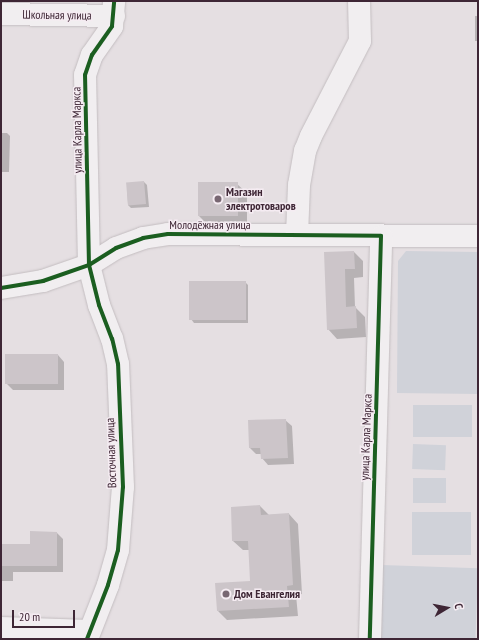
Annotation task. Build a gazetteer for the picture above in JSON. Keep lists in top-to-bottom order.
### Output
{
  "streets": {
    "street": [
      "Школьная улица",
      "улица Карла Маркса",
      "Молодёжная улица",
      "Восточная улица"
    ]
  },
  "crossings": [
    ["Школьная улица", "улица Карла Маркса"],
    ["улица Карла Маркса", "Молодёжная улица"],
    ["улица Карла Маркса", "Восточная улица"],
    ["Молодёжная улица", "Восточная улица"]
  ],
  "places": ["Магазин электротоваров", "Дом Евангелия"],
  "scale_bar": "20 m",
  "north": "right"
}
